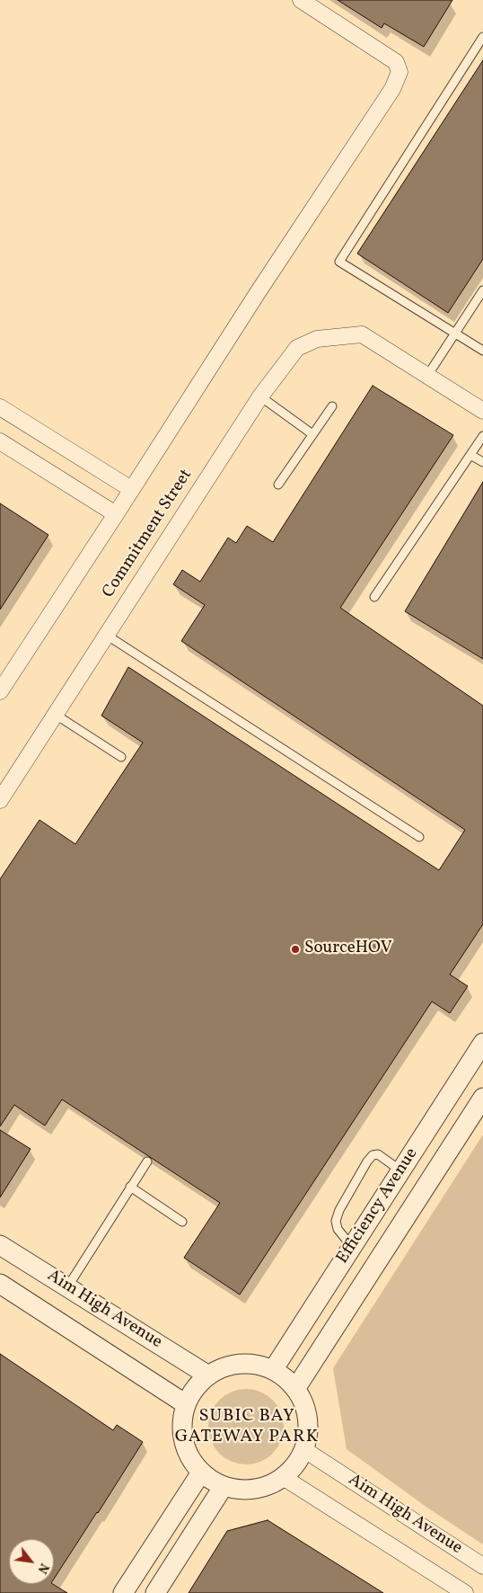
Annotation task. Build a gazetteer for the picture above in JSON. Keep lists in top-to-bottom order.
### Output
{
  "streets": {
    "street": ["Commitment Street", "Efficiency Avenue", "Aim High Avenue"]
  },
  "crossings": [
    ["Efficiency Avenue", "Aim High Avenue"]
  ],
  "districts": ["SUBIC BAY GATEWAY PARK"],
  "places": ["SourceHOV"],
  "north": "bottom right"
}
